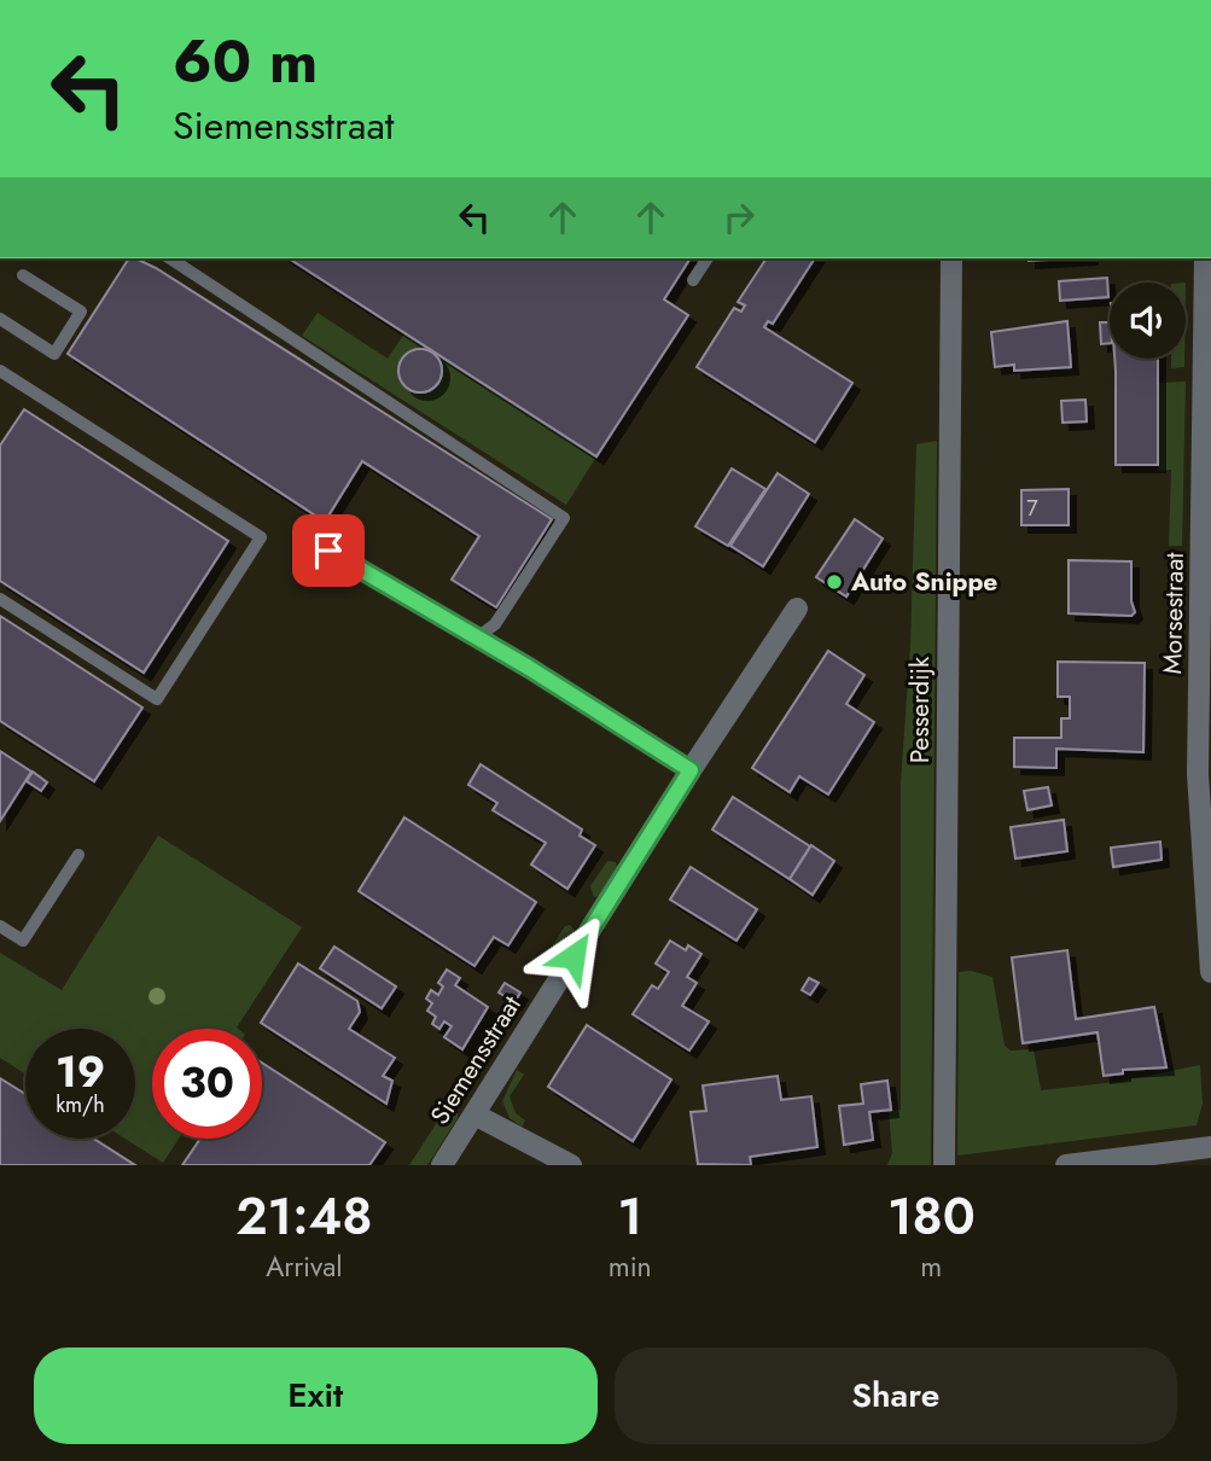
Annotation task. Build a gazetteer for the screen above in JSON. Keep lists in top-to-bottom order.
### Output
{
  "streets": {
    "street": ["Morsestraat", "Pesserdijk", "Siemensstraat"]
  },
  "places": ["Auto Snippe"],
  "house_numbers": ["7"],
  "page": {
    "turn": ["60 m", "Siemensstraat"],
    "speed": "19 km/h",
    "limit": "30",
    "eta": [
      "21:48",
      "Arrival",
      "1",
      "min",
      "180",
      "m"
    ],
    "buttons": ["Exit", "Share"]
  }
}
